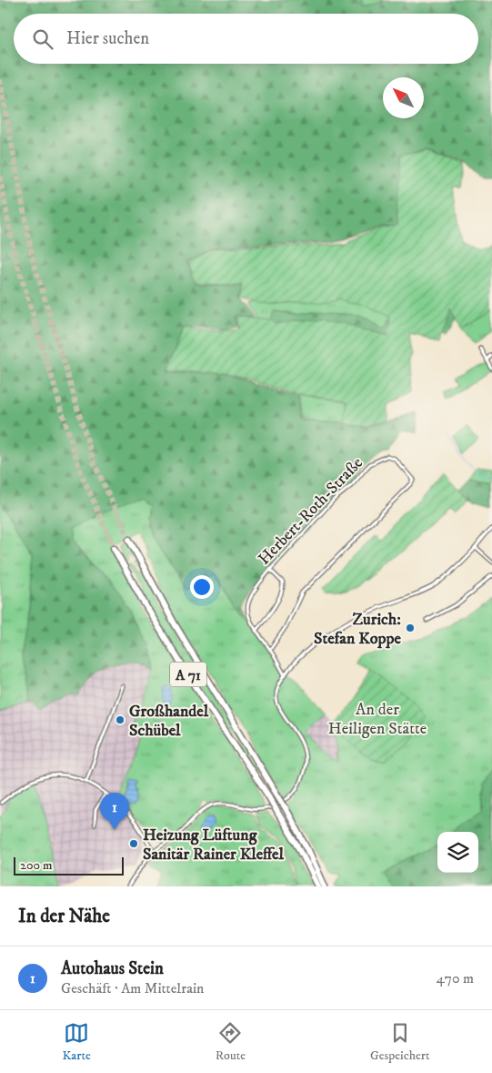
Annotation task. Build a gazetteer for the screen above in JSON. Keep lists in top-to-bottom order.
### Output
{
  "streets": {
    "highway": ["A 71"],
    "street": ["Herbert-Roth-Straße"]
  },
  "parks": ["An der Heiligen Stätte"],
  "places": ["Zurich: Stefan Koppe", "Großhandel Schübel", "Heizung Lüftung Sanitär Rainer Kleffel"],
  "scale_bar": "200 m",
  "north": "top left",
  "page": {
    "search": "Hier suchen",
    "pins": "1",
    "scale": "200 m",
    "heading": "In der Nähe",
    "list": [
      {
        "mark": "1",
        "name": "Autohaus Stein",
        "note": "Geschäft · Am Mittelrain",
        "value": "470 m"
      }
    ],
    "nav": ["Karte", "Route", "Gespeichert"]
  }
}
